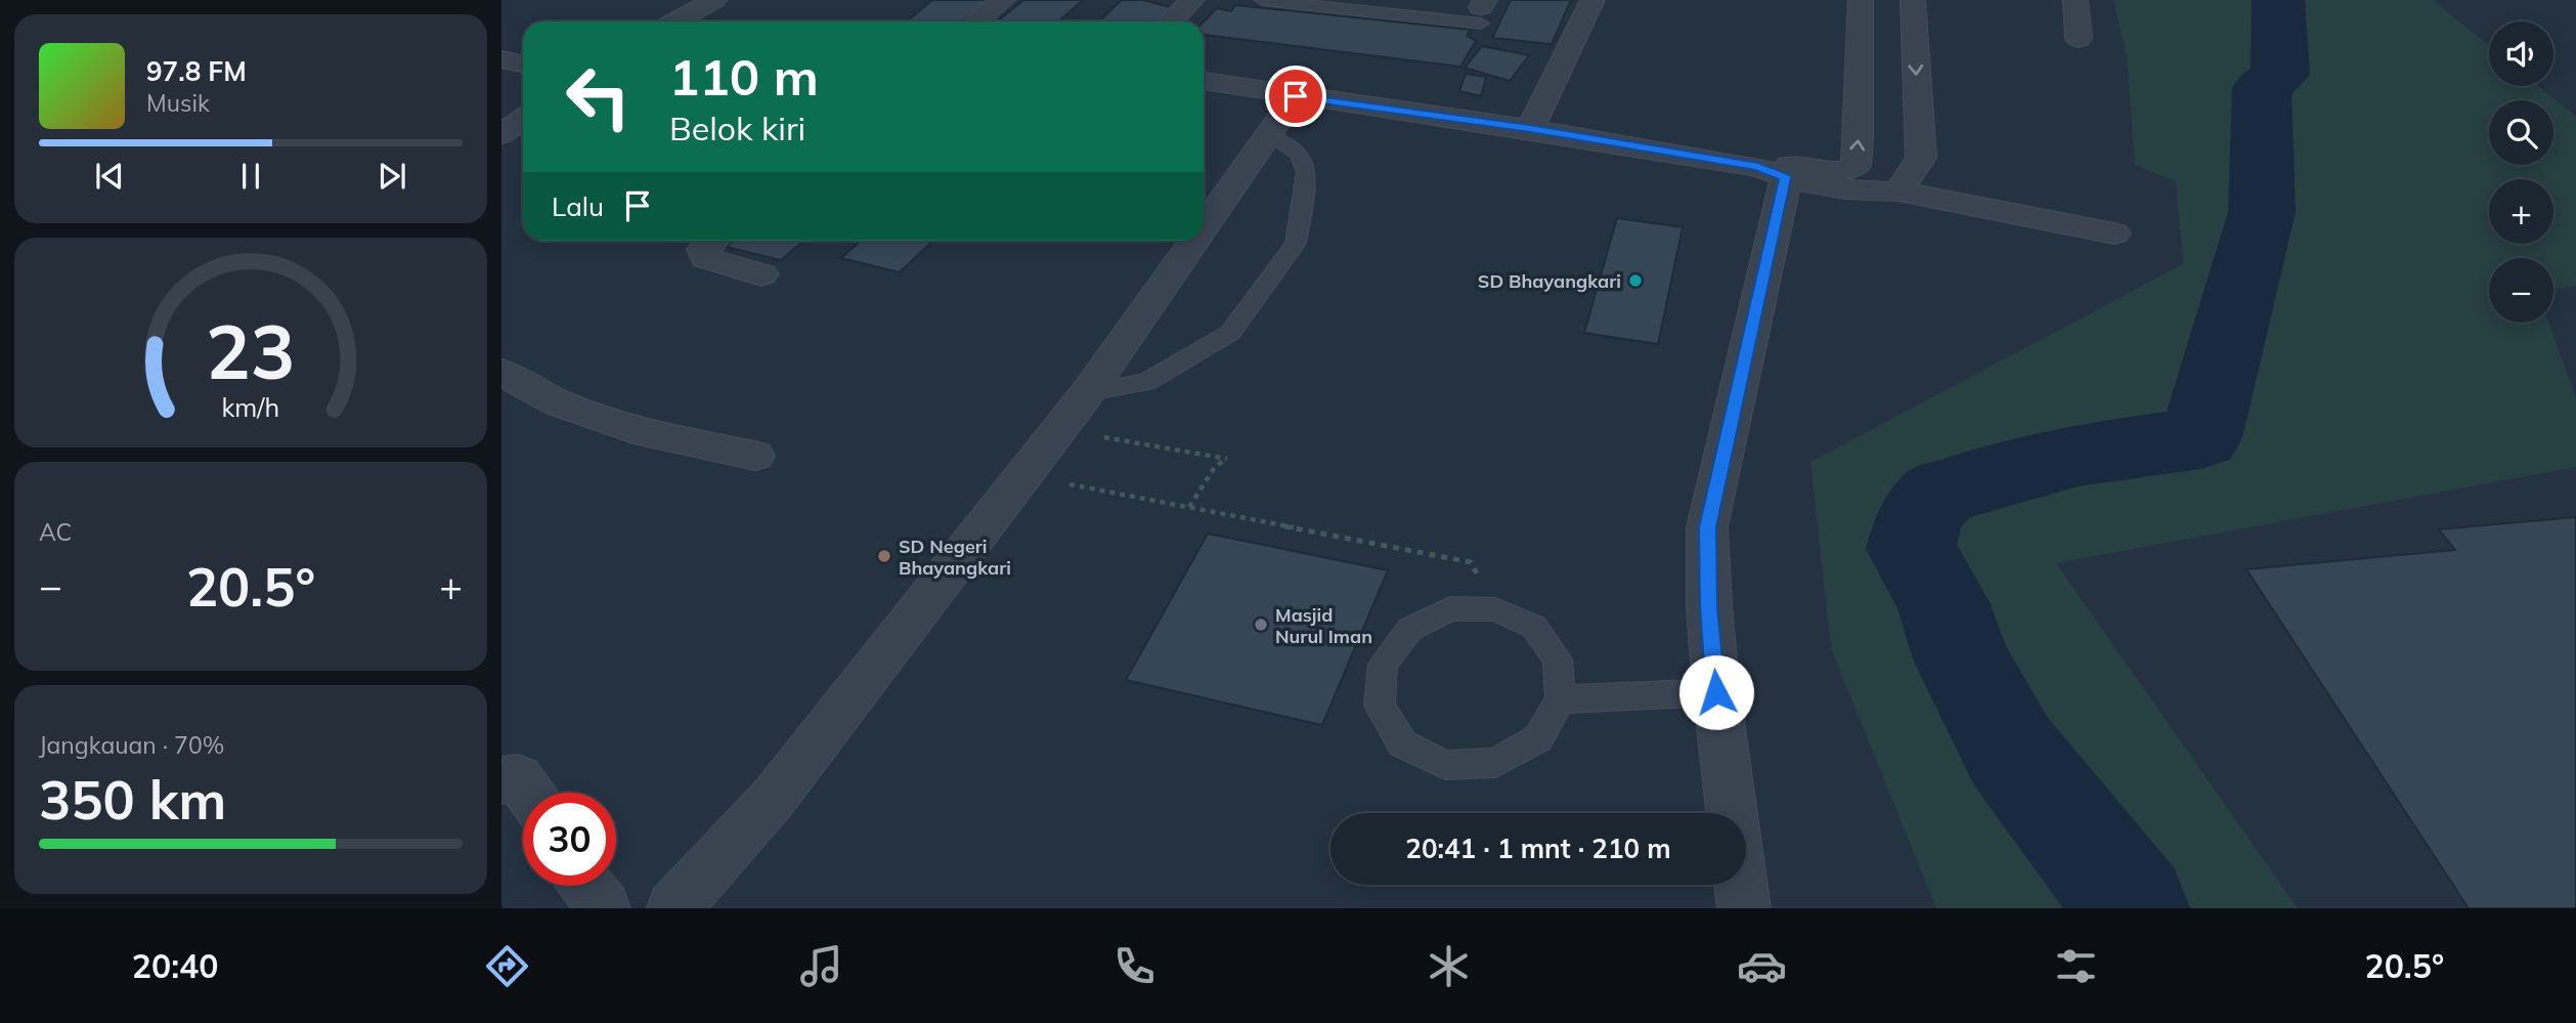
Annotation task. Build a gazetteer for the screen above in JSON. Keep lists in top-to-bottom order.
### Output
{
  "places": ["SD Bhayangkari", "SD Negeri Bhayangkari", "Masjid Nurul Iman"],
  "page": {
    "map_buttons": ["+", "−"],
    "turn": ["110 m", "Belok kiri"],
    "song": ["97.8 FM", "Musik"],
    "then": "Lalu",
    "tile": [
      "AC",
      ["Jangkauan · 70%", "350 km"]
    ],
    "heat": ["−", "20.5°", "+"],
    "limit": "30",
    "trip": "20:41 · 1 mnt · 210 m",
    "tabs": ["20:40", "20.5°"],
    "gauge": ["23", "km/h"]
  }
}
